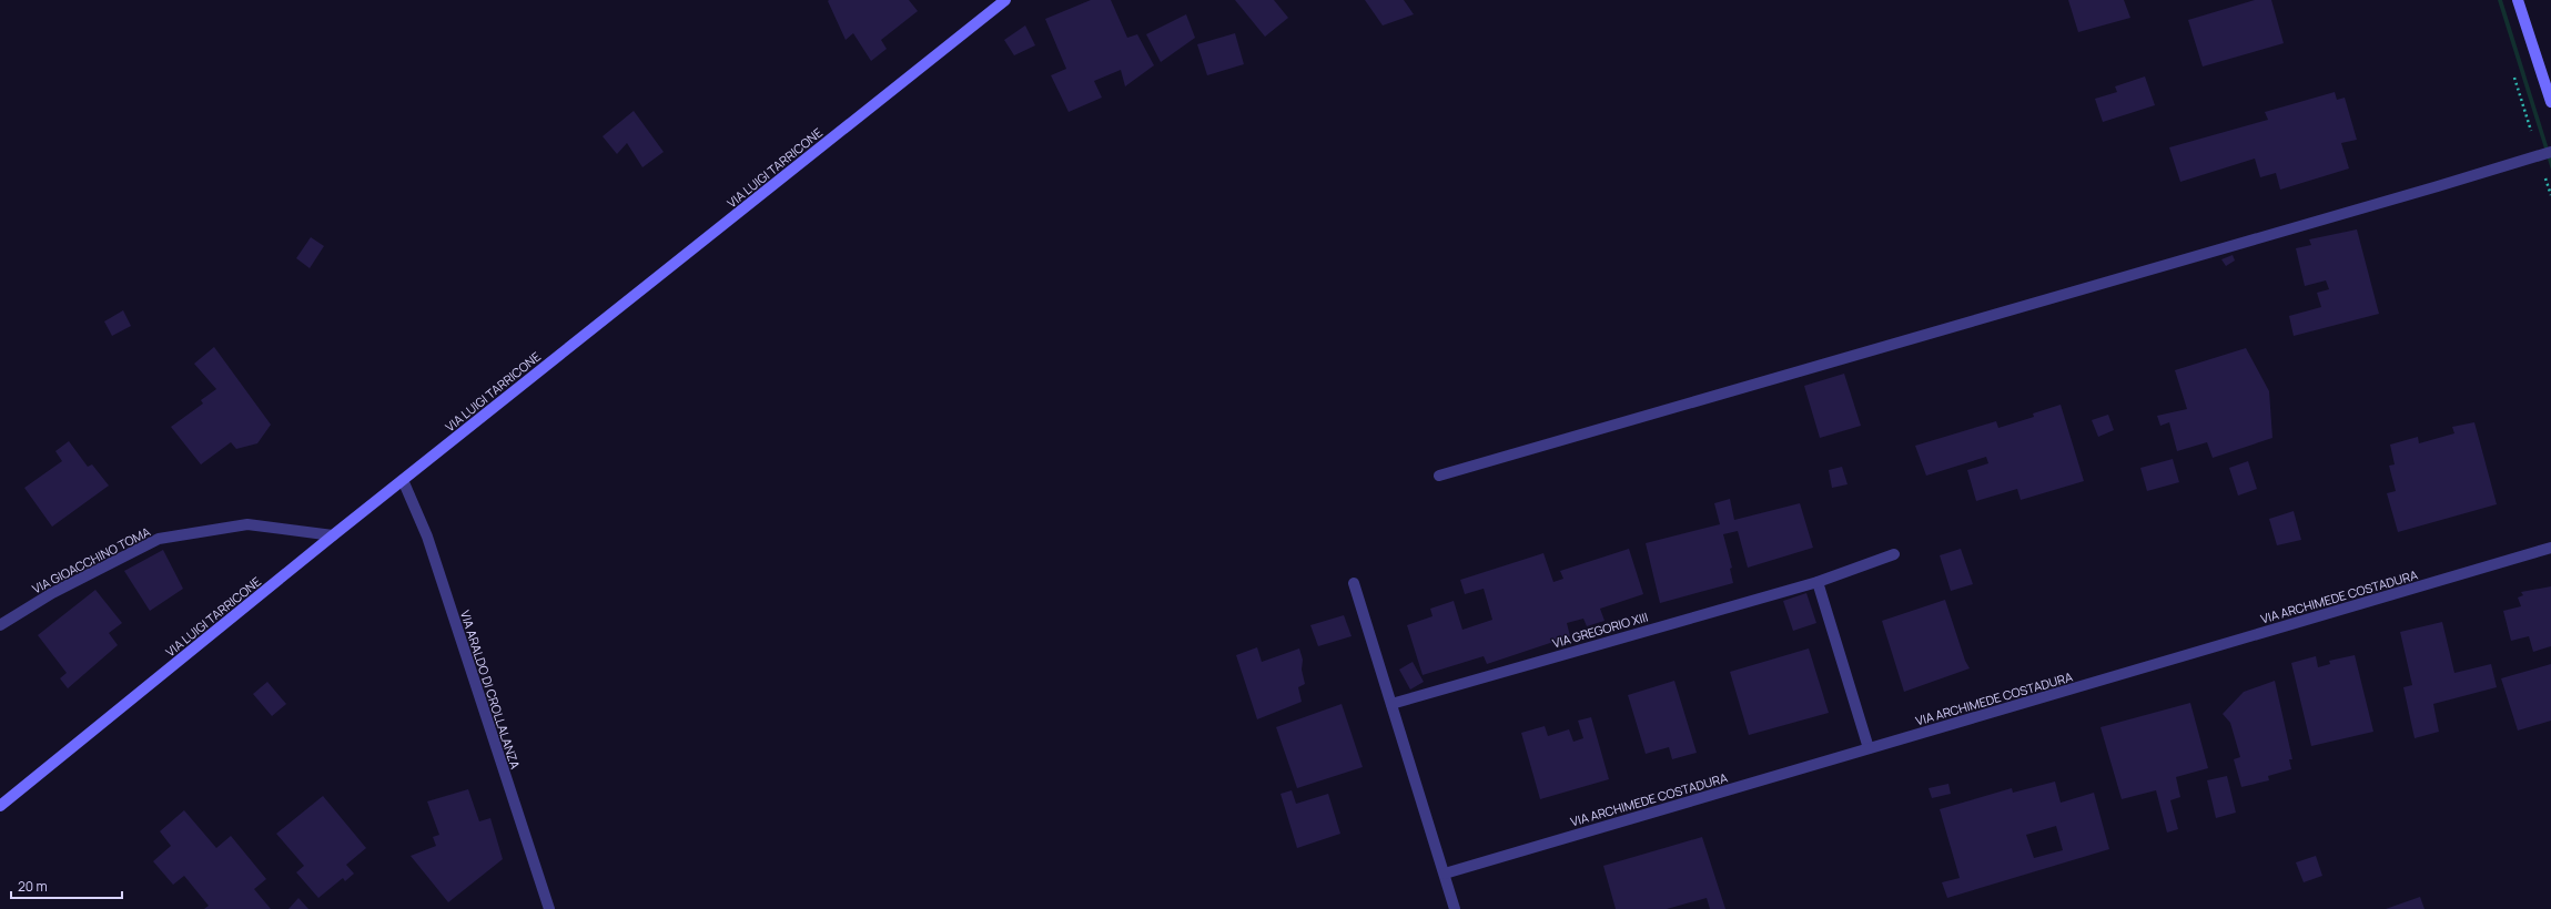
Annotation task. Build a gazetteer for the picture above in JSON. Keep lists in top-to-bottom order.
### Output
{
  "streets": {
    "main road": ["VIA LUIGI TARRICONE"],
    "street": [
      "VIA GIOACCHINO TOMA",
      "VIA ARCHIMEDE COSTADURA",
      "VIA GREGORIO XIII",
      "VIA ARALDO DI CROLLALANZA"
    ]
  },
  "crossings": [
    ["VIA LUIGI TARRICONE", "VIA GIOACCHINO TOMA"],
    ["VIA LUIGI TARRICONE", "VIA ARALDO DI CROLLALANZA"]
  ],
  "scale_bar": "20 m"
}
